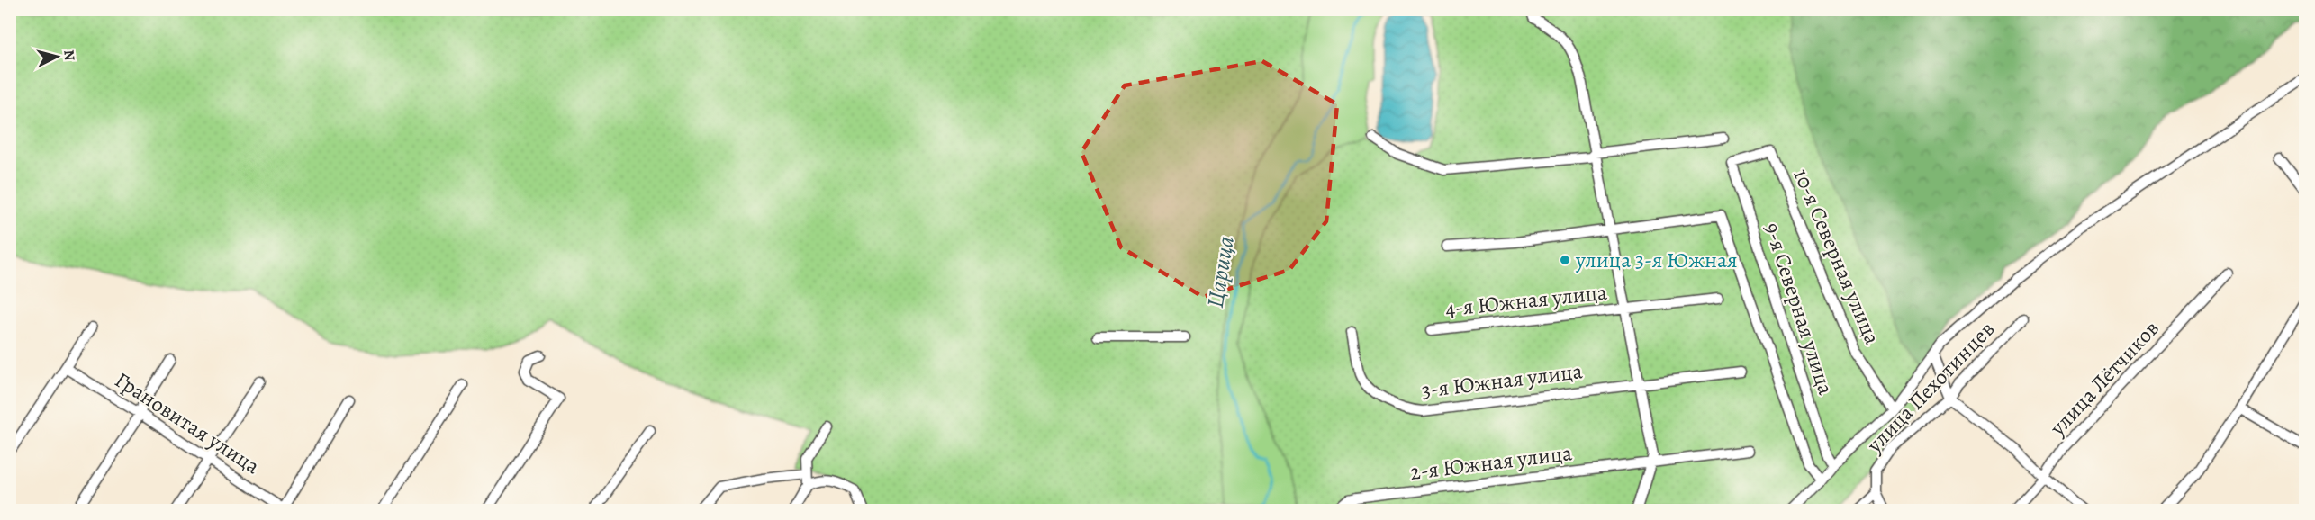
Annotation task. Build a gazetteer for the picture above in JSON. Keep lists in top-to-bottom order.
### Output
{
  "streets": {
    "street": [
      "10-я Северная улица",
      "4-я Южная улица",
      "9-я Северная улица",
      "улица Лётчиков",
      "3-я Южная улица",
      "улица Пехотинцев",
      "Грановитая улица",
      "2-я Южная улица"
    ]
  },
  "crossings": [
    ["10-я Северная улица", "9-я Северная улица"]
  ],
  "water": ["Царица"],
  "places": ["улица 3-я Южная"],
  "north": "right"
}
